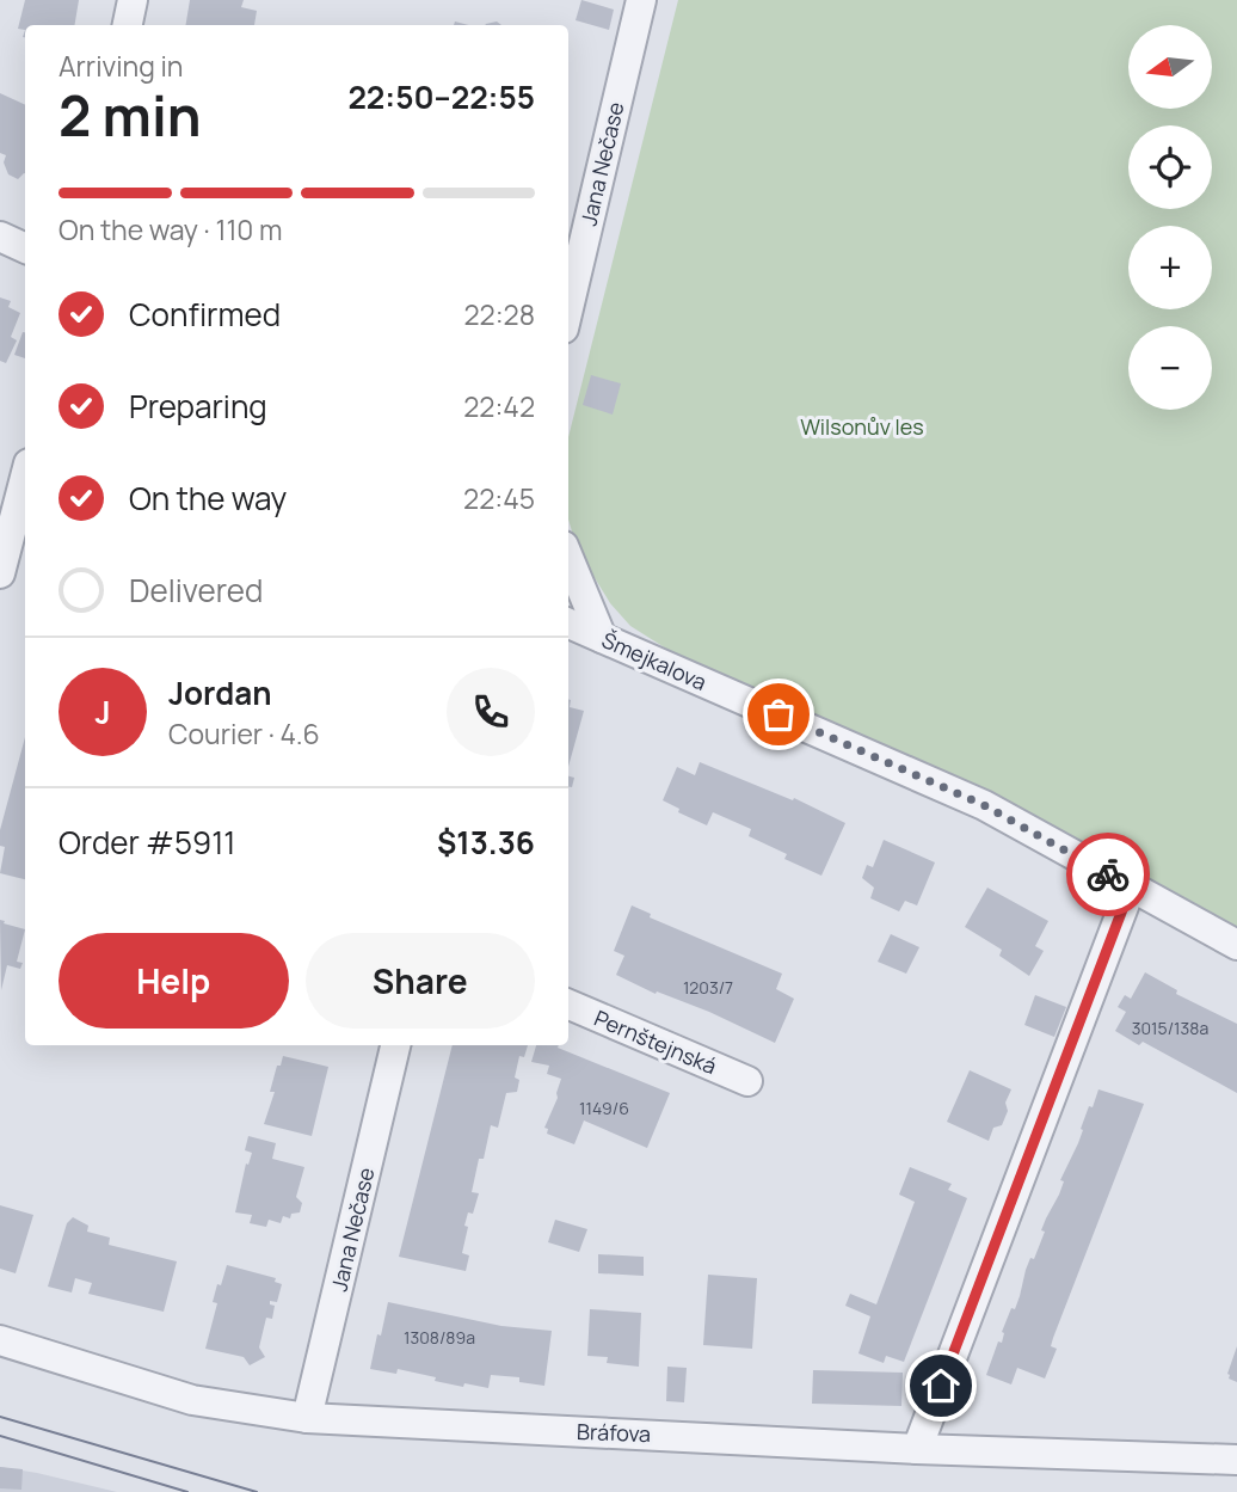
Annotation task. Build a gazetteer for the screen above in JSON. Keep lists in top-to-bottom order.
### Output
{
  "streets": {
    "street": [
      "Jana Nečase",
      "Šmejkalova",
      "Pernštejnská",
      "Bráfova"
    ]
  },
  "crossings": [
    ["Jana Nečase", "Bráfova"]
  ],
  "parks": ["Wilsonův les"],
  "house_numbers": [
    "1203/7",
    "3015/138a",
    "1149/6",
    "1308/89a"
  ],
  "north": "left",
  "page": {
    "map_buttons": ["+", "−"],
    "heading": ["2 min", "Arriving in", "22:50–22:55"],
    "panel": [
      "Jordan",
      "Courier · 4.6",
      "Order #5911",
      "$13.36"
    ],
    "bar": "On the way · 110 m",
    "list": [
      ["Confirmed", "22:28"],
      ["Preparing", "22:42"],
      ["On the way", "22:45"],
      "Delivered"
    ],
    "round": "J",
    "buttons": ["Help", "Share"]
  }
}
